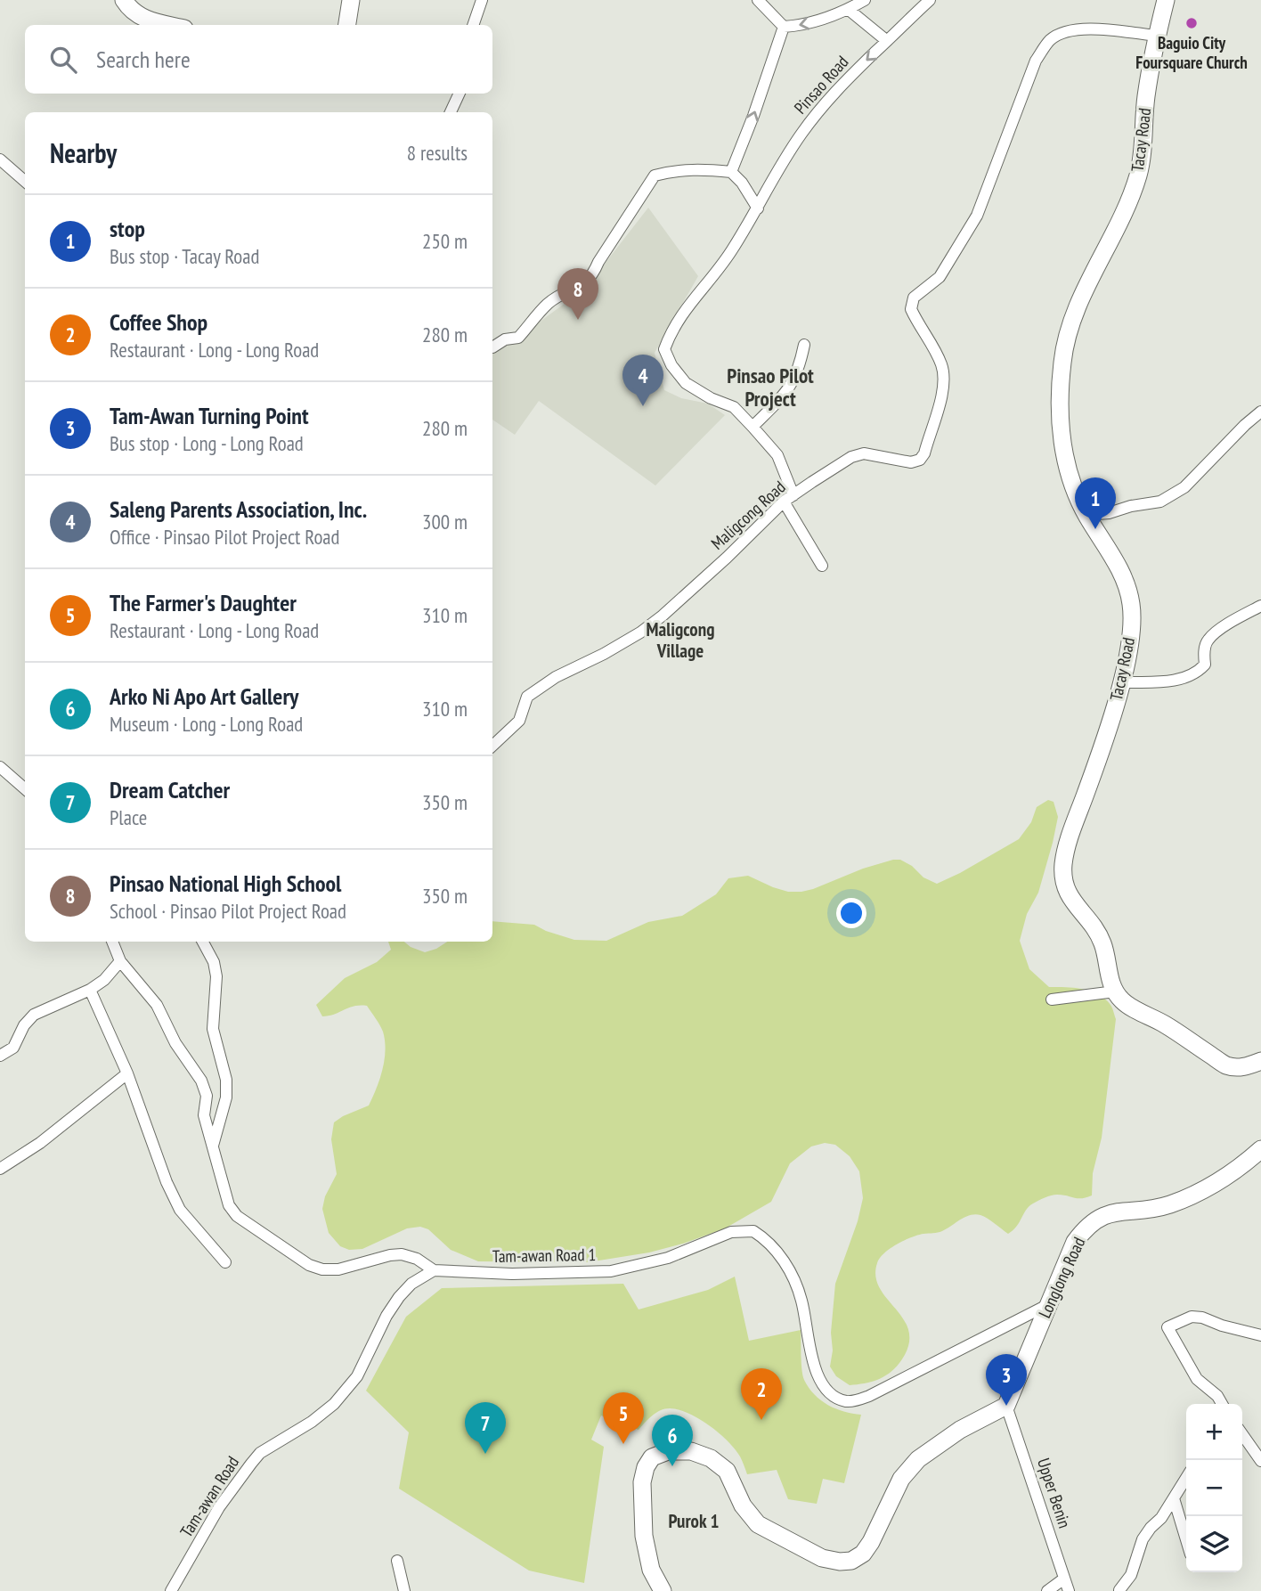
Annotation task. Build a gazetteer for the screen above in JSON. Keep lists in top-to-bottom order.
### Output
{
  "streets": {
    "main road": ["Tacay Road", "Longlong Road"],
    "street": [
      "Pinsao Road",
      "Maligcong Road",
      "Tam-awan Road 1",
      "Upper Benin",
      "Tam-awan Road"
    ]
  },
  "crossings": [
    ["Tacay Road", "Maligcong Road"],
    ["Tam-awan Road 1", "Longlong Road"],
    ["Tam-awan Road 1", "Tam-awan Road"],
    ["Longlong Road", "Upper Benin"]
  ],
  "districts": ["Pinsao Pilot Project", "Maligcong Village", "Purok 1"],
  "places": ["Baguio City Foursquare Church"],
  "page": {
    "search": "Search here",
    "heading": ["Nearby", "8 results"],
    "list": [
      {
        "mark": "1",
        "name": "stop",
        "note": "Bus stop · Tacay Road",
        "value": "250 m"
      },
      {
        "mark": "2",
        "name": "Coffee Shop",
        "note": "Restaurant · Long - Long Road",
        "value": "280 m"
      },
      {
        "mark": "3",
        "name": "Tam-Awan Turning Point",
        "note": "Bus stop · Long - Long Road",
        "value": "280 m"
      },
      {
        "mark": "4",
        "name": "Saleng Parents Association, Inc.",
        "note": "Office · Pinsao Pilot Project Road",
        "value": "300 m"
      },
      {
        "mark": "5",
        "name": "The Farmer's Daughter",
        "note": "Restaurant · Long - Long Road",
        "value": "310 m"
      },
      {
        "mark": "6",
        "name": "Arko Ni Apo Art Gallery",
        "note": "Museum · Long - Long Road",
        "value": "310 m"
      },
      {
        "mark": "7",
        "name": "Dream Catcher",
        "note": "Place",
        "value": "350 m"
      },
      {
        "mark": "8",
        "name": "Pinsao National High School",
        "note": "School · Pinsao Pilot Project Road",
        "value": "350 m"
      }
    ],
    "pins": [
      "8",
      "4",
      "1",
      "3",
      "2",
      "5",
      "7",
      "6"
    ],
    "map_buttons": ["+", "−"]
  }
}
